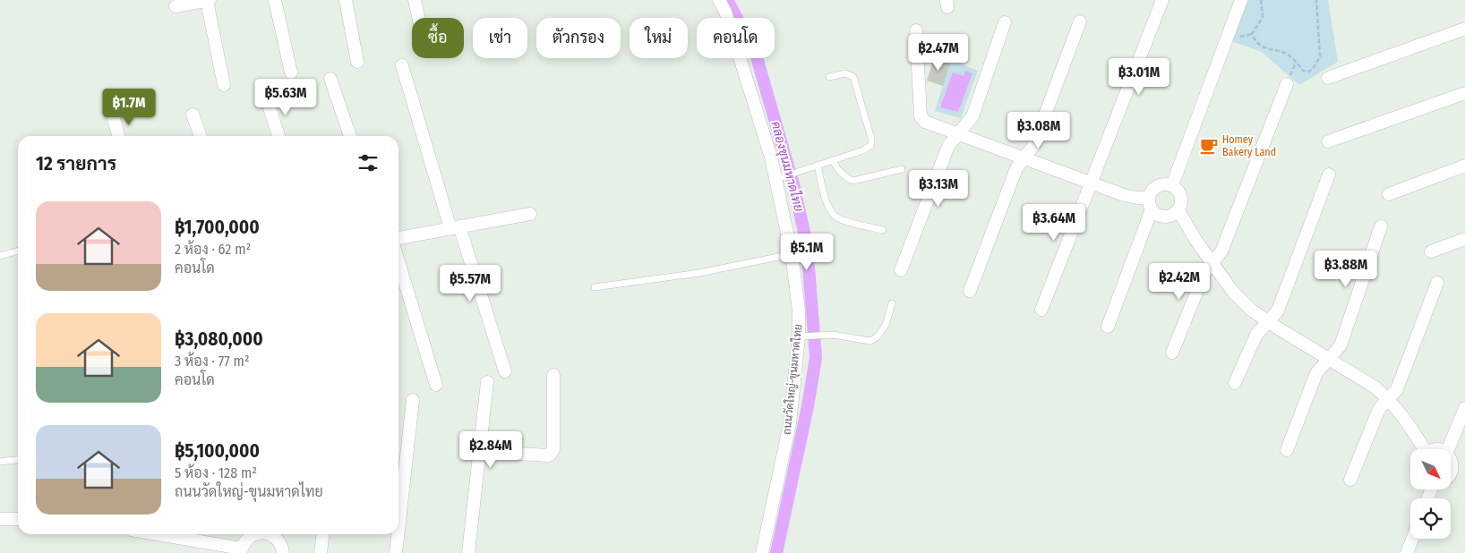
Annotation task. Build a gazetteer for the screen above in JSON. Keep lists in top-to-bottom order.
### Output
{
  "streets": {
    "street": ["ถนนวัดใหญ่-ขุนมหาดไทย"]
  },
  "water": ["คลองขุนมหาดไทย"],
  "places": {
    "cafe": ["Homey Bakery Land"]
  },
  "north": "bottom right",
  "page": {
    "chip": [
      "ซื้อ",
      "เช่า",
      "ตัวกรอง",
      "ใหม่",
      "คอนโด"
    ],
    "price": [
      "฿2.47M",
      "฿3.01M",
      "฿5.63M",
      "฿1.7M",
      "฿3.08M",
      "฿3.13M",
      "฿3.64M",
      "฿5.1M",
      "฿3.88M",
      "฿2.42M",
      "฿5.57M",
      "฿2.84M"
    ],
    "heading": "12 รายการ",
    "list": [
      {
        "name": "฿1,700,000",
        "note": "2 ห้อง · 62 m² · คอนโด"
      },
      {
        "name": "฿3,080,000",
        "note": "3 ห้อง · 77 m² · คอนโด"
      },
      {
        "name": "฿5,100,000",
        "note": "5 ห้อง · 128 m² · ถนนวัดใหญ่-ขุนมหาดไทย"
      }
    ]
  }
}
